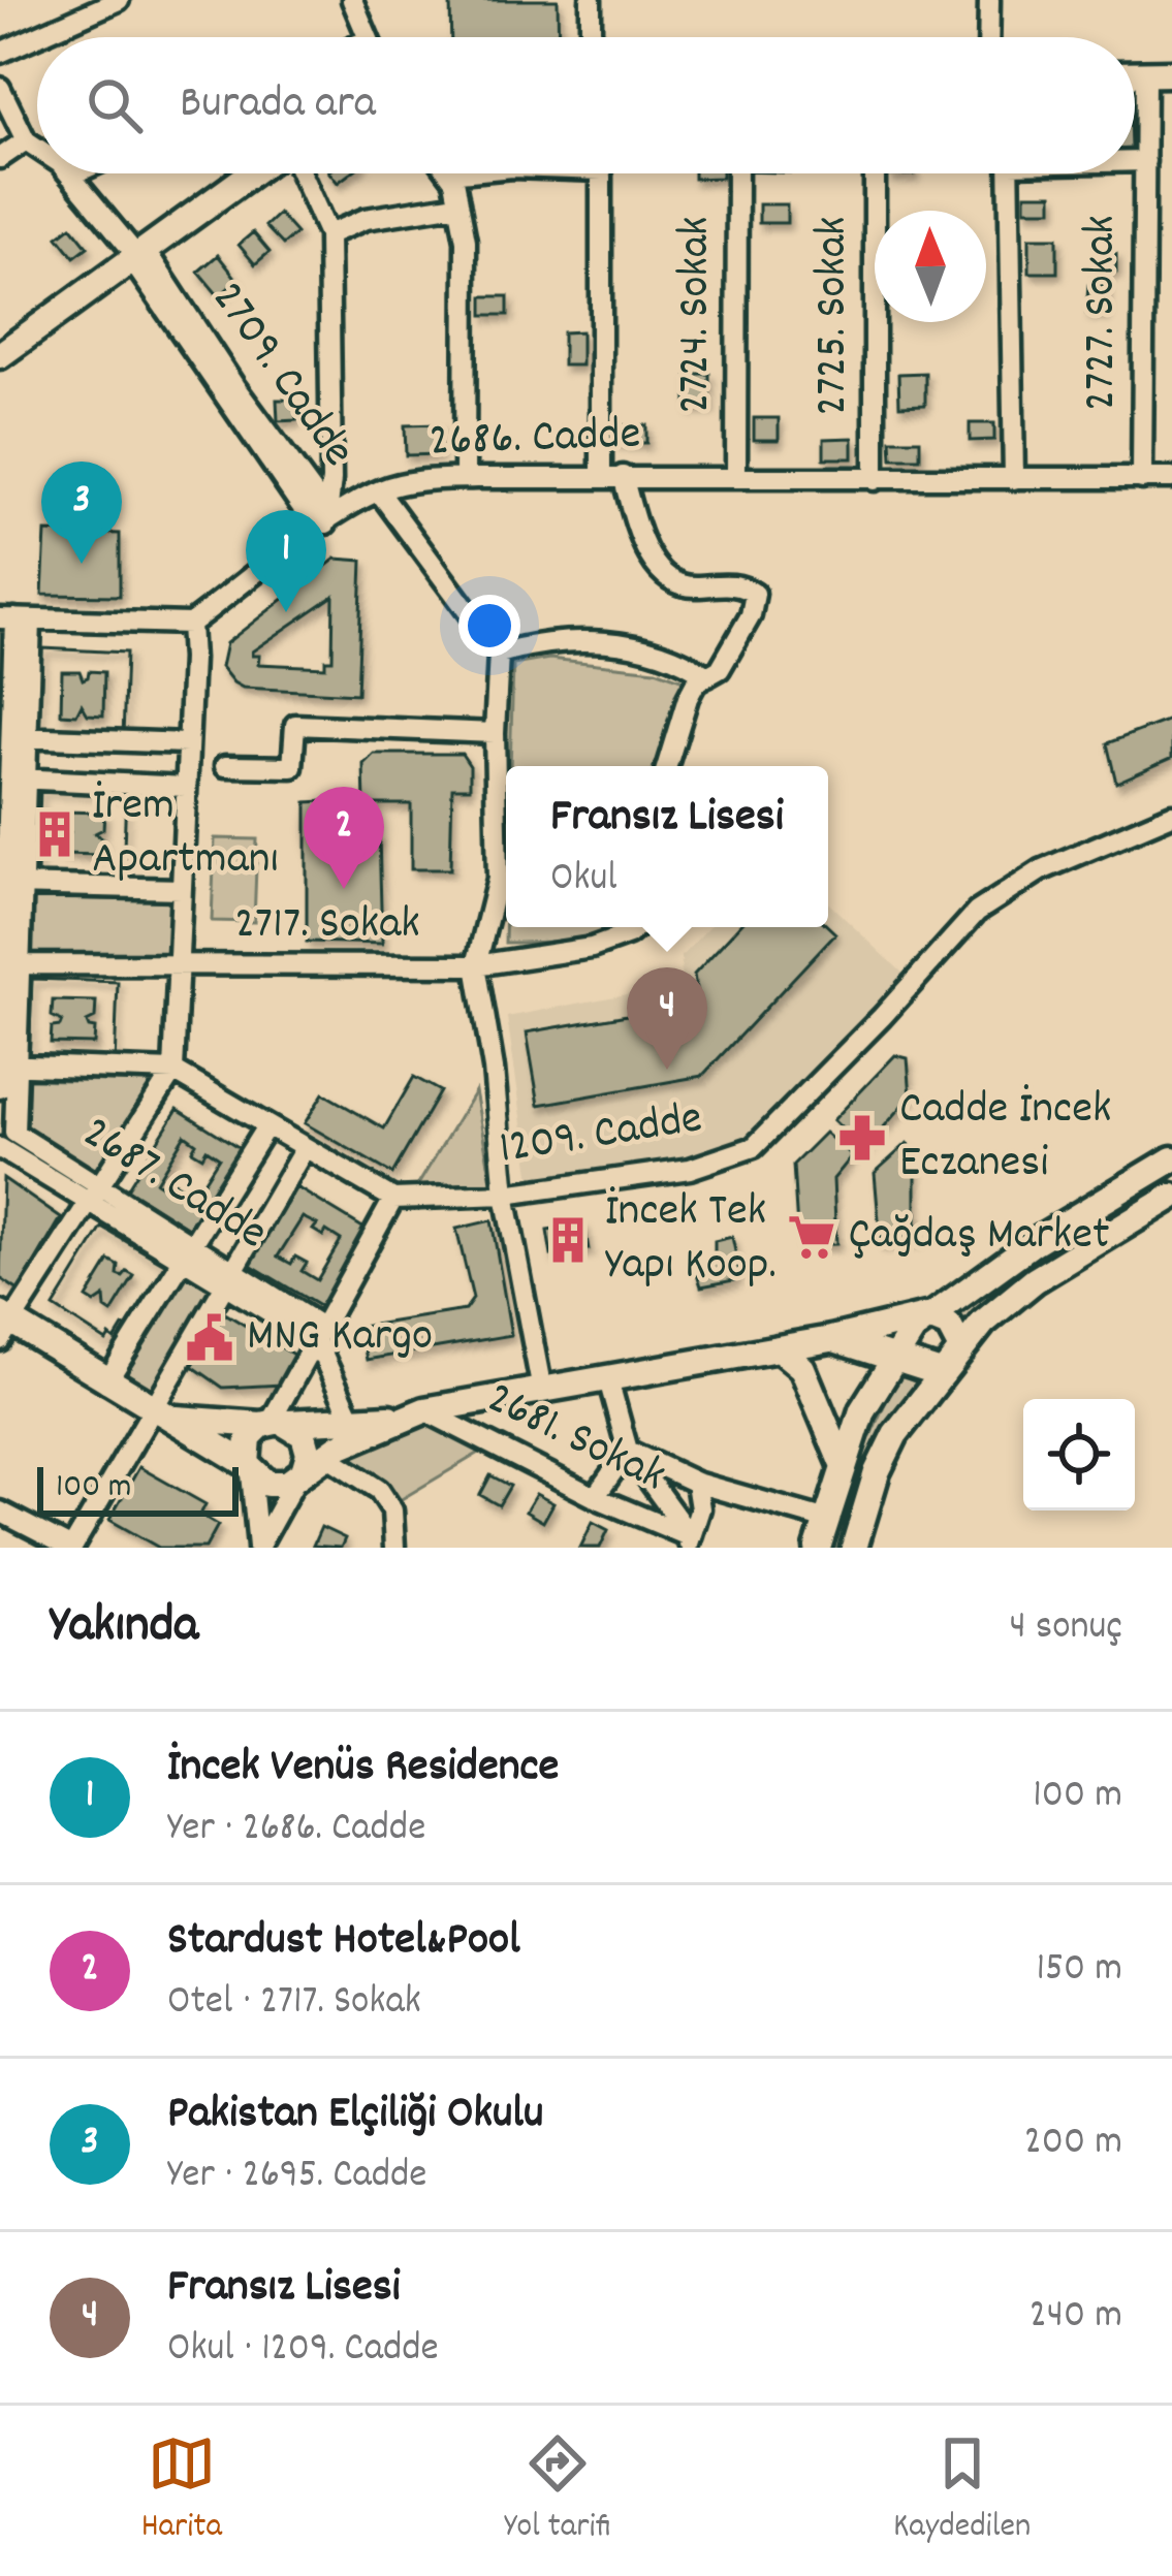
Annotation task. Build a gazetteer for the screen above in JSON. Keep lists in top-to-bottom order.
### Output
{
  "streets": {
    "street": [
      "2727. Sokak",
      "2724. Sokak",
      "2725. Sokak",
      "2709. Cadde",
      "2686. Cadde",
      "2717. Sokak",
      "1209. Cadde",
      "2687. Cadde",
      "2681. Sokak"
    ]
  },
  "crossings": [
    ["2727. Sokak", "2686. Cadde"],
    ["2724. Sokak", "2686. Cadde"],
    ["2725. Sokak", "2686. Cadde"],
    ["2709. Cadde", "2686. Cadde"],
    ["2717. Sokak", "2687. Cadde"]
  ],
  "places": {
    "building": ["İrem Apartmanı", "İncek Tek Yapı Koop."],
    "pharmacy": ["Cadde İncek Eczanesi"],
    "supermarket": ["Çağdaş Market"],
    "public building": ["MNG Kargo"]
  },
  "scale_bar": "100 m",
  "north": "top",
  "page": {
    "search": "Burada ara",
    "pins": [
      "3",
      "1",
      "2",
      "4"
    ],
    "popup": ["Fransız Lisesi", "Okul"],
    "scale": "100 m",
    "heading": ["Yakında", "4 sonuç"],
    "list": [
      {
        "mark": "1",
        "name": "İncek Venüs Residence",
        "note": "Yer · 2686. Cadde",
        "value": "100 m"
      },
      {
        "mark": "2",
        "name": "Stardust Hotel&Pool",
        "note": "Otel · 2717. Sokak",
        "value": "150 m"
      },
      {
        "mark": "3",
        "name": "Pakistan Elçiliği Okulu",
        "note": "Yer · 2695. Cadde",
        "value": "200 m"
      },
      {
        "mark": "4",
        "name": "Fransız Lisesi",
        "note": "Okul · 1209. Cadde",
        "value": "240 m"
      }
    ],
    "nav": ["Harita", "Yol tarifi", "Kaydedilen"]
  }
}
